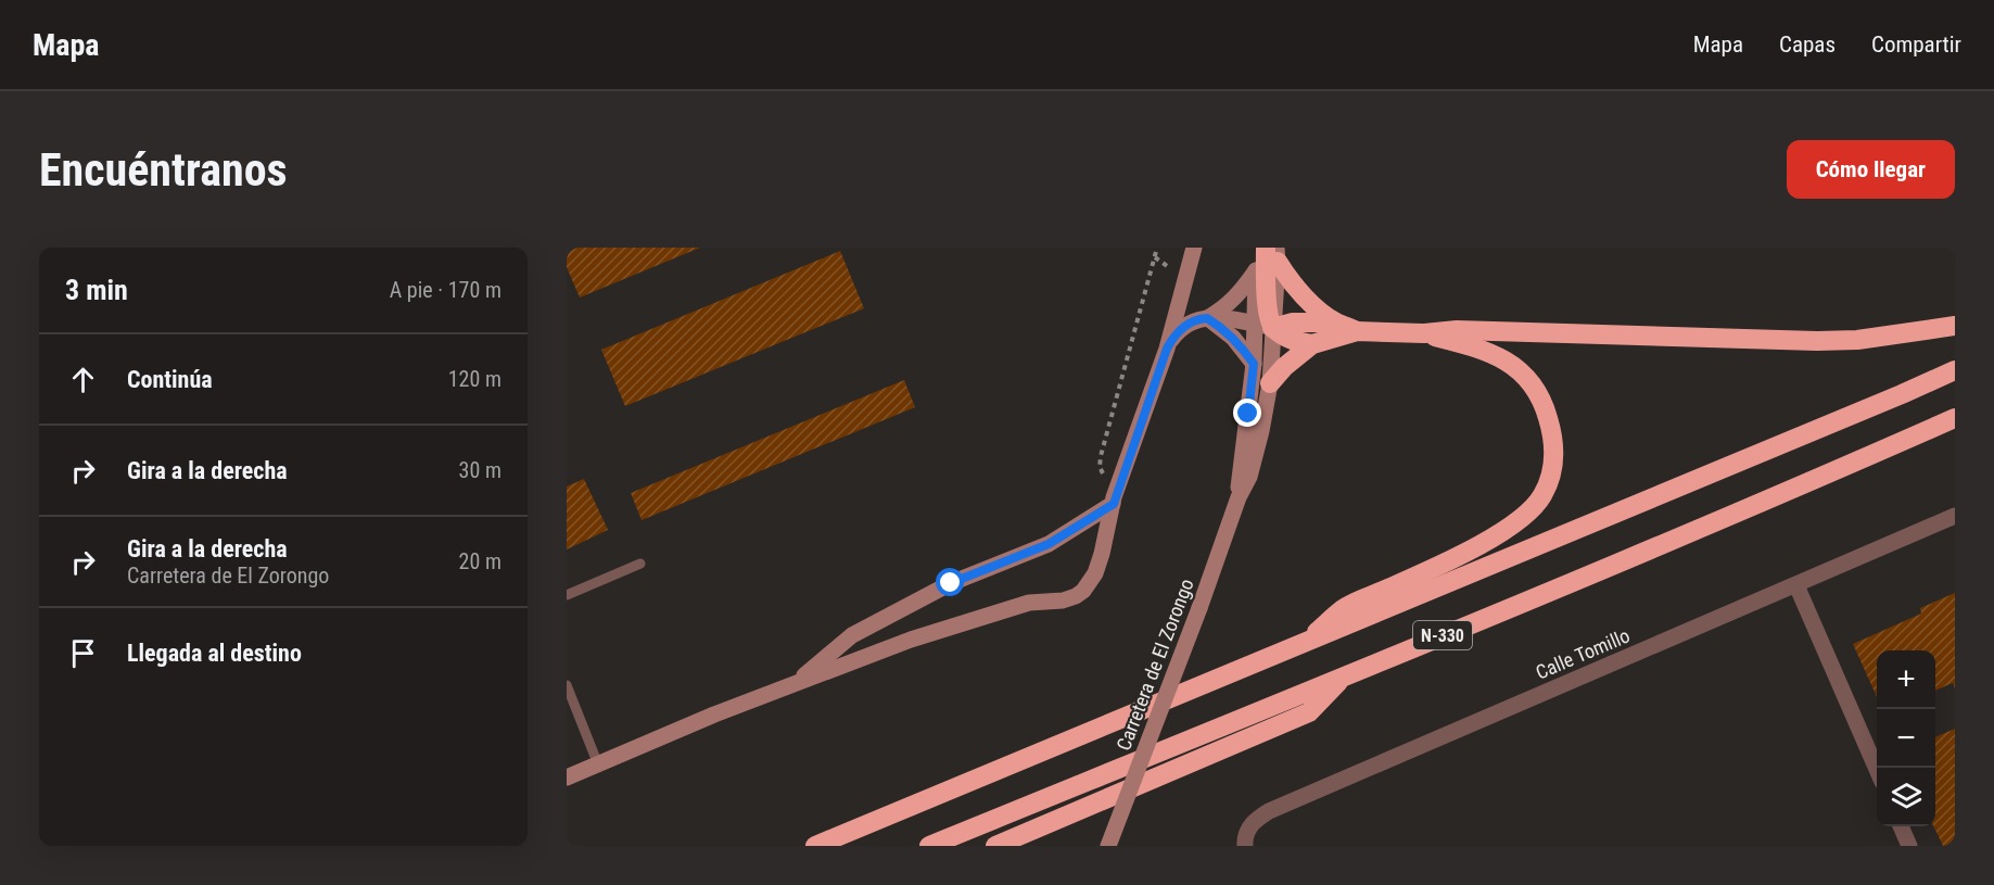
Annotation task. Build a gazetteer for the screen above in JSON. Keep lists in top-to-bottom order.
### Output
{
  "streets": {
    "highway": ["N-330"],
    "street": ["Calle Tomillo", "Carretera de El Zorongo"]
  },
  "page": {
    "header": "Mapa",
    "nav": ["Mapa", "Capas", "Compartir"],
    "buttons": "Cómo llegar",
    "title": "Encuéntranos",
    "heading": ["3 min", "A pie · 170 m"],
    "list": [
      ["Continúa", "120 m"],
      ["Gira a la derecha", "30 m"],
      ["Gira a la derecha", "Carretera de El Zorongo", "20 m"],
      "Llegada al destino"
    ],
    "map_buttons": ["+", "−"]
  }
}
